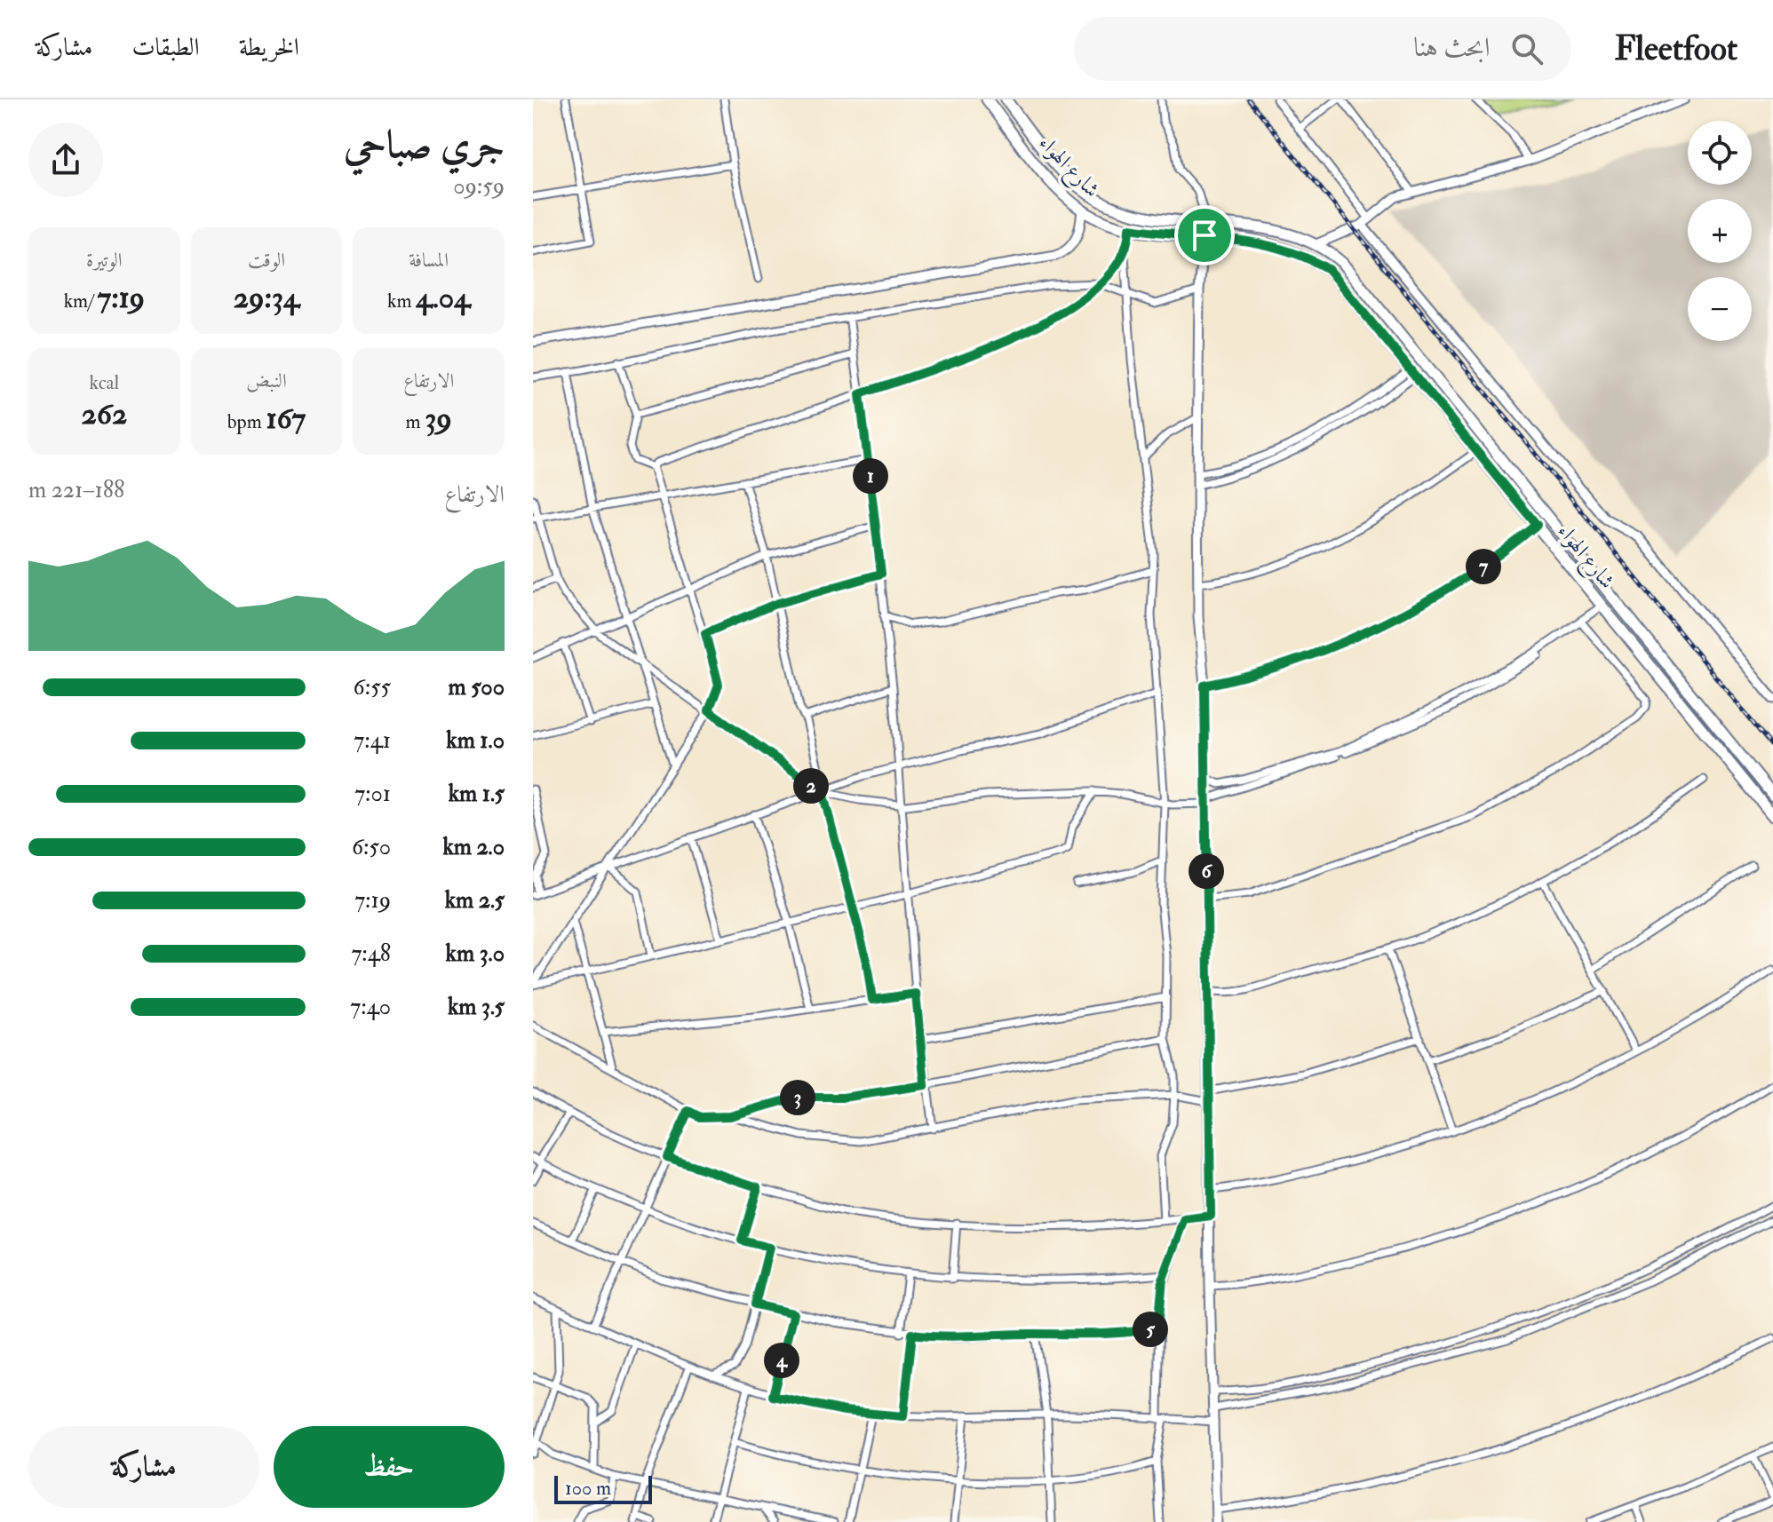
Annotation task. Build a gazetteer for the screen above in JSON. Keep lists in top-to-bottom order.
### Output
{
  "streets": {
    "main road": ["شارع الهواء"]
  },
  "scale_bar": "100 m",
  "page": {
    "header": "Fleetfoot",
    "search": "ابحث هنا",
    "nav": ["الخريطة", "الطبقات", "مشاركة"],
    "heading": ["جري صباحي", "09:59"],
    "map_buttons": ["+", "−"],
    "stats": [
      ["المسافة", "4.04 km"],
      ["الوقت", "29:34"],
      ["الوتيرة", "7:19 /km"],
      ["الارتفاع", "39 m"],
      ["النبض", "167 bpm"],
      ["kcal", "262"]
    ],
    "pins": [
      "1",
      "7",
      "2",
      "6",
      "3",
      "5",
      "4"
    ],
    "chart": ["الارتفاع", "188–221 m"],
    "list": [
      {
        "name": "500 m",
        "note": "6:55"
      },
      {
        "name": "1.0 km",
        "note": "7:41"
      },
      {
        "name": "1.5 km",
        "note": "7:01"
      },
      {
        "name": "2.0 km",
        "note": "6:50"
      },
      {
        "name": "2.5 km",
        "note": "7:19"
      },
      {
        "name": "3.0 km",
        "note": "7:48"
      },
      {
        "name": "3.5 km",
        "note": "7:40"
      }
    ],
    "buttons": ["حفظ", "مشاركة"],
    "scale": "100 m"
  }
}
